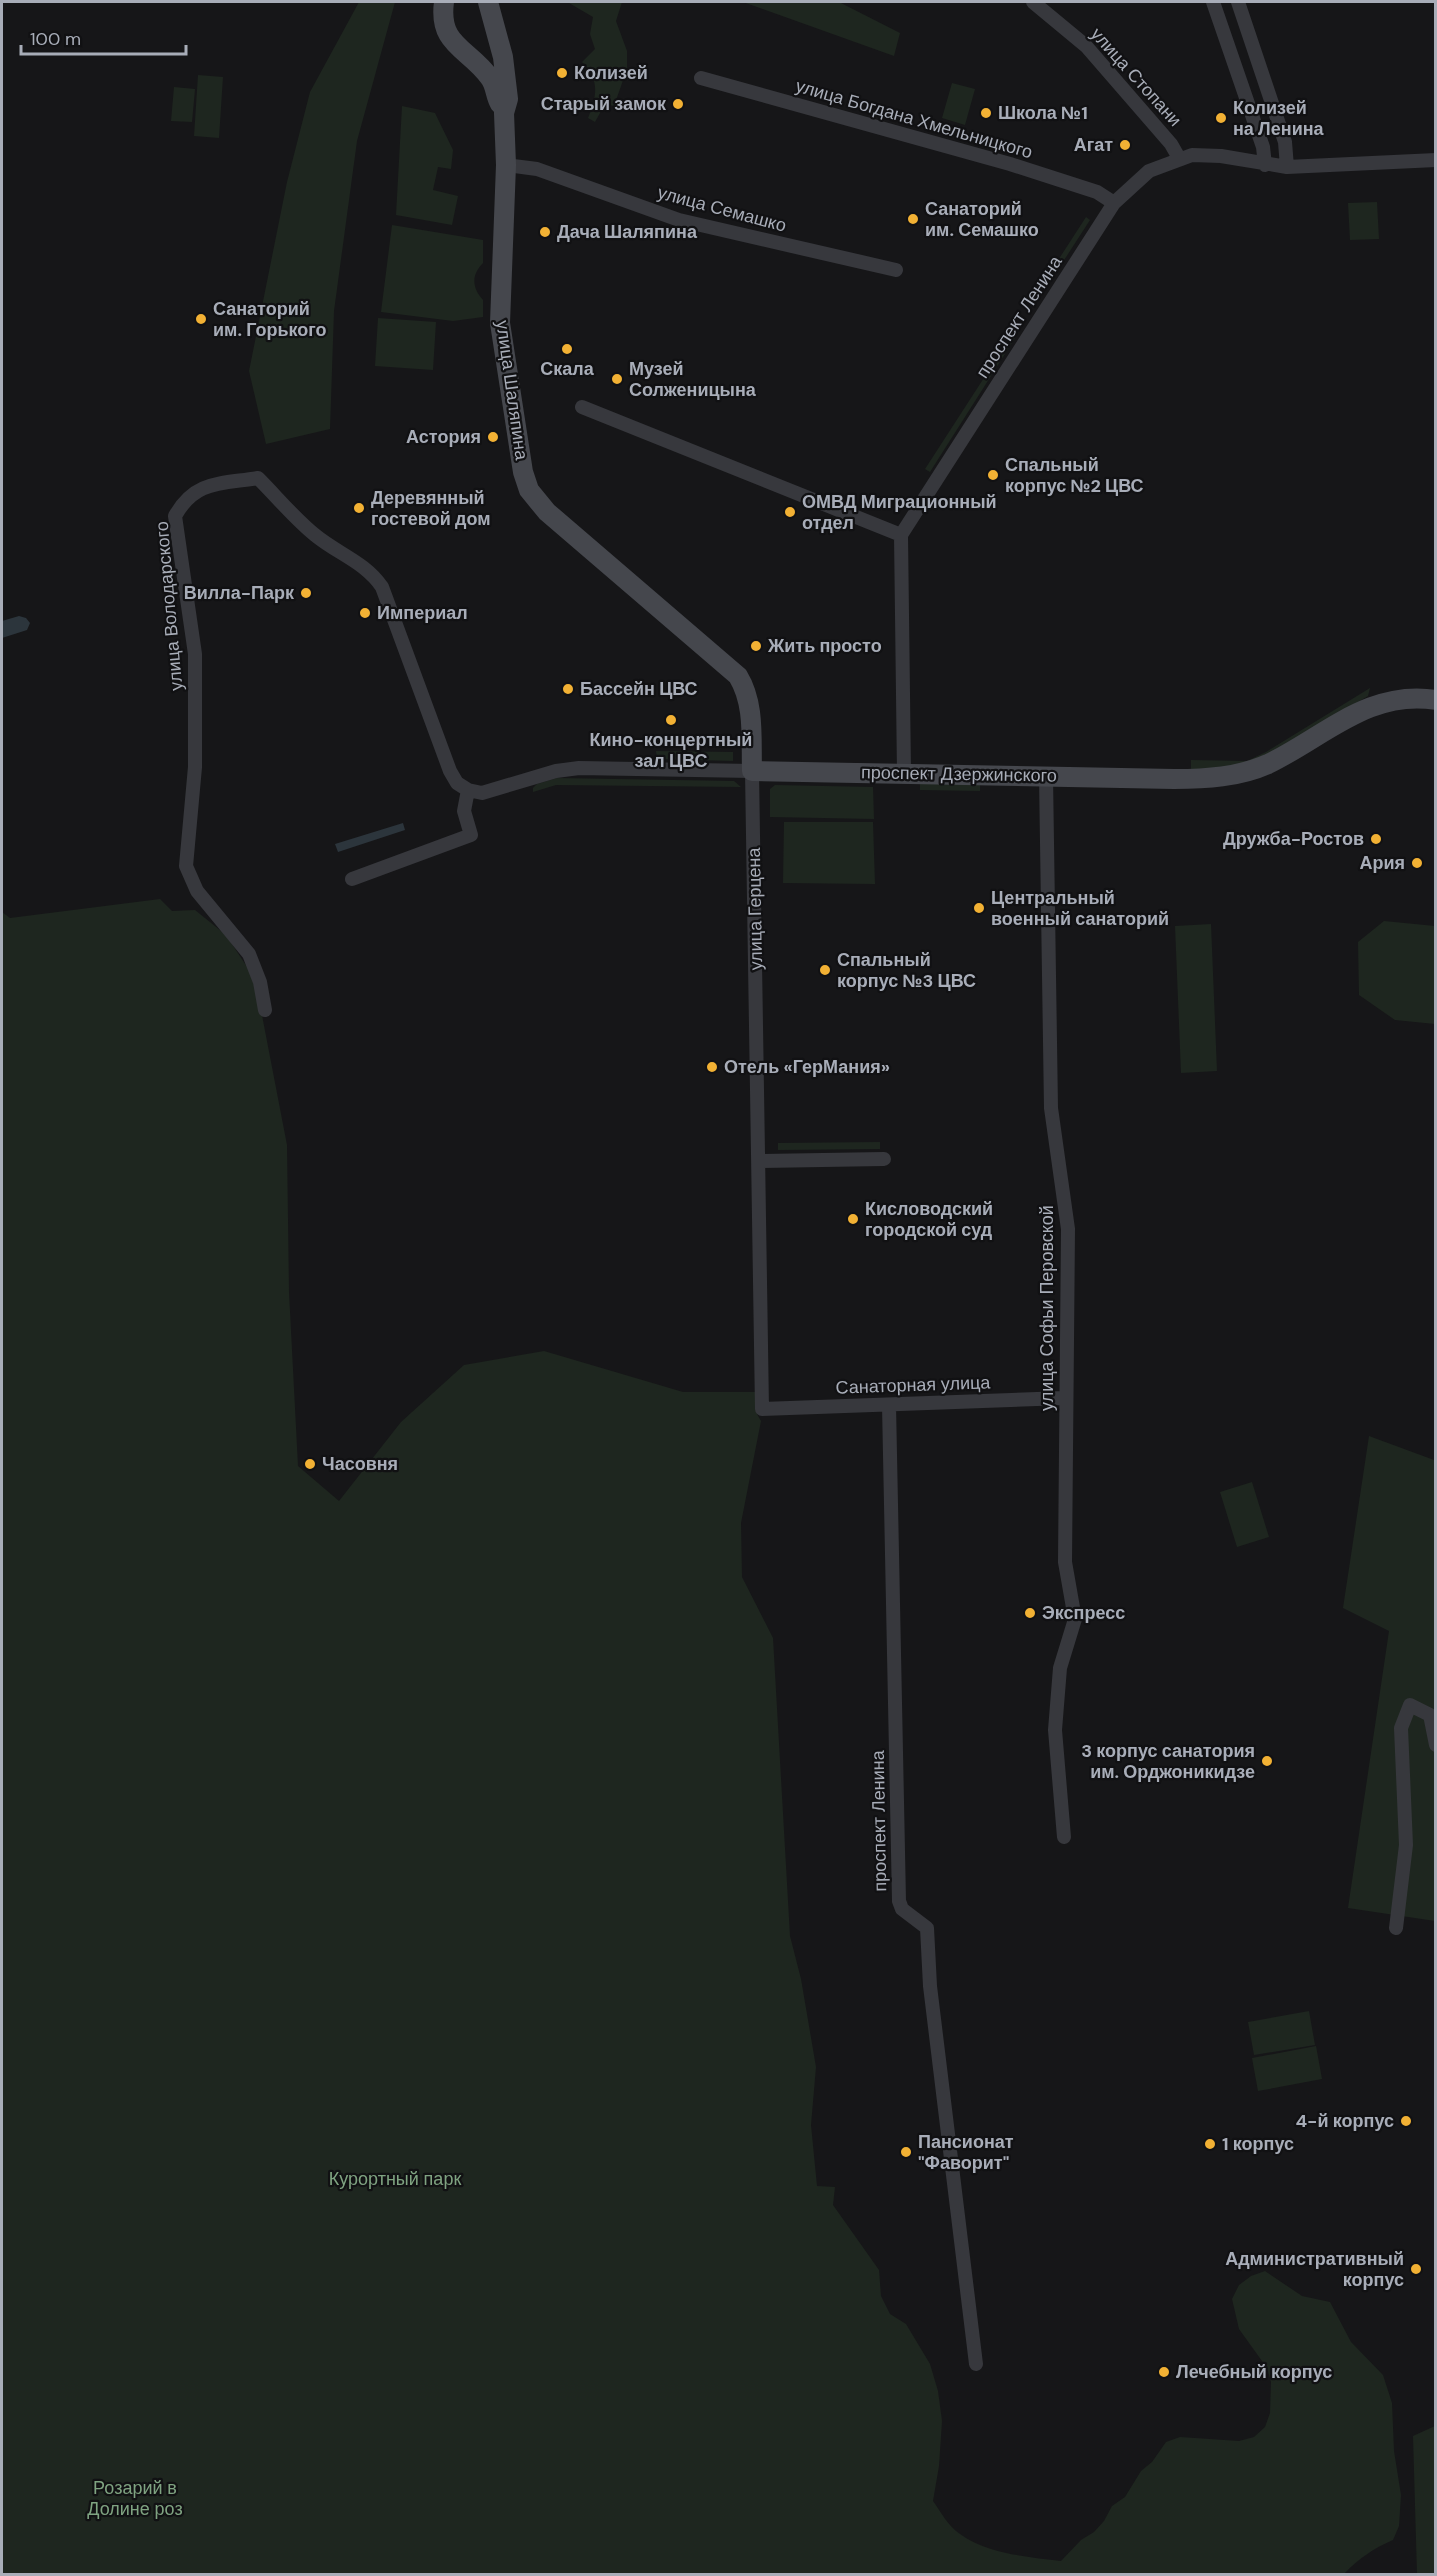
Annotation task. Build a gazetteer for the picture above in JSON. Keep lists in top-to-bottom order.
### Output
{
  "streets": {
    "main road": ["улица Шаляпина", "проспект Дзержинского", "улица Герцена"],
    "street": [
      "улица Стопани",
      "улица Богдана Хмельницкого",
      "улица Семашко",
      "проспект Ленина",
      "улица Володарского",
      "улица Софьи Перовской",
      "Санаторная улица"
    ]
  },
  "crossings": [
    ["улица Стопани", "проспект Ленина"],
    ["улица Богдана Хмельницкого", "проспект Ленина"],
    ["улица Семашко", "улица Шаляпина"],
    ["проспект Ленина", "Санаторная улица"],
    ["улица Шаляпина", "улица Герцена"],
    ["улица Володарского", "проспект Дзержинского"],
    ["проспект Дзержинского", "улица Герцена"],
    ["проспект Дзержинского", "улица Софьи Перовской"],
    ["улица Герцена", "Санаторная улица"],
    ["улица Софьи Перовской", "Санаторная улица"]
  ],
  "parks": ["Курортный парк", "Розарий в Долине роз"],
  "places": [
    "Колизей",
    "Старый замок",
    "Школа №1",
    "Колизей на Ленина",
    "Агат",
    "Санаторий им. Семашко",
    "Дача Шаляпина",
    "Санаторий им. Горького",
    "Скала",
    "Музей Солженицына",
    "Астория",
    "Спальный корпус №2 ЦВС",
    "Деревянный гостевой дом",
    "ОМВД Миграционный отдел",
    "Вилла-Парк",
    "Империал",
    "Жить просто",
    "Бассейн ЦВС",
    "Кино-концертный зал ЦВС",
    "Дружба-Ростов",
    "Ария",
    "Центральный военный санаторий",
    "Спальный корпус №3 ЦВС",
    "Отель «ГерМания»",
    "Кисловодский городской суд",
    "Часовня",
    "Экспресс",
    "3 корпус санатория им. Орджоникидзе",
    "4-й корпус",
    "1 корпус",
    "Пансионат \"Фаворит\"",
    "Административный корпус",
    "Лечебный корпус"
  ],
  "scale_bar": "100 m"
}
